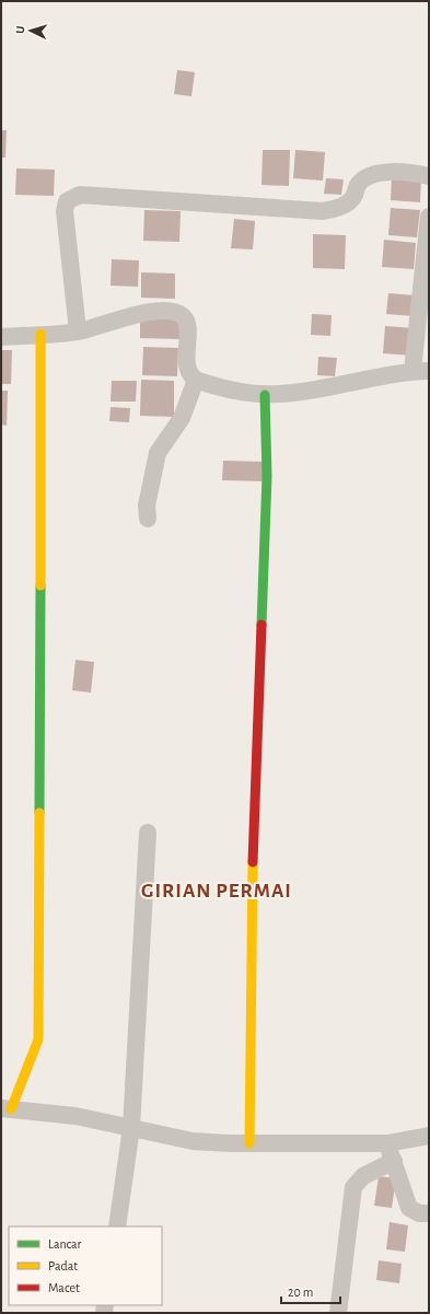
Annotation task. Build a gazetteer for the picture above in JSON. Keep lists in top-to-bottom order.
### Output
{
  "districts": ["GIRIAN PERMAI"],
  "legend": ["Lancar", "Padat", "Macet"],
  "scale_bar": "20 m",
  "north": "left"
}
